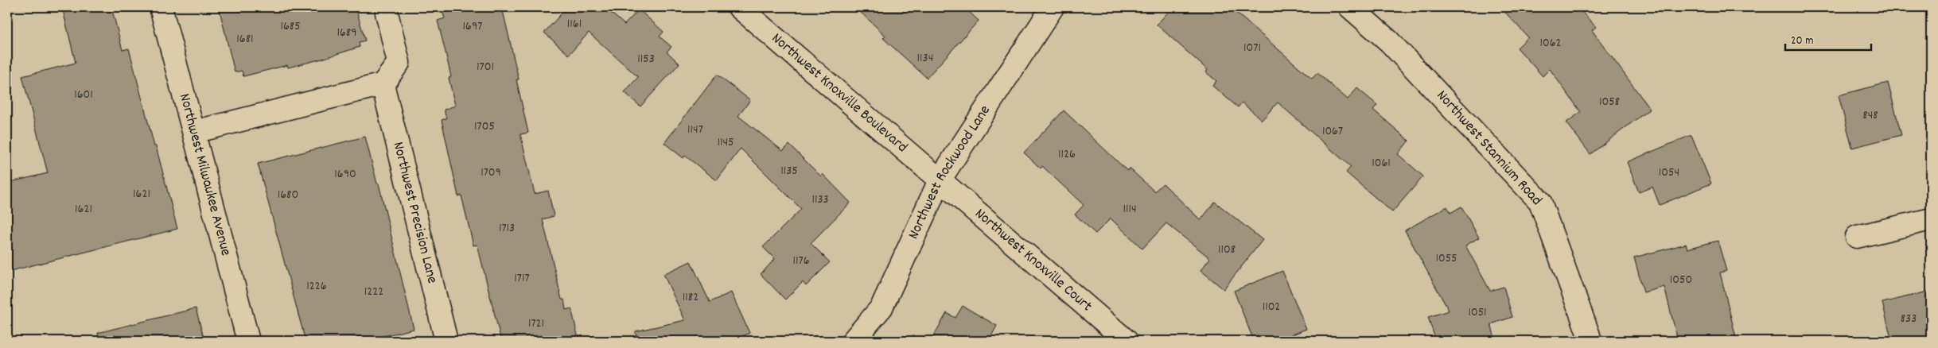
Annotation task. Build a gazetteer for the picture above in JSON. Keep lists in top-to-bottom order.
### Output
{
  "streets": {
    "street": [
      "Northwest Knoxville Boulevard",
      "Northwest Stannium Road",
      "Northwest Rockwood Lane",
      "Northwest Milwaukee Avenue",
      "Northwest Precision Lane",
      "Northwest Knoxville Court"
    ]
  },
  "crossings": [
    ["Northwest Knoxville Boulevard", "Northwest Rockwood Lane"],
    ["Northwest Knoxville Boulevard", "Northwest Knoxville Court"],
    ["Northwest Rockwood Lane", "Northwest Knoxville Court"]
  ],
  "house_numbers": [
    "1161",
    "1685",
    "1697",
    "1689",
    "1681",
    "1062",
    "1071",
    "1134",
    "1153",
    "1701",
    "1601",
    "1058",
    "848",
    "1705",
    "1147",
    "1067",
    "1145",
    "1126",
    "1061",
    "1135",
    "1709",
    "1054",
    "1690",
    "1621",
    "1680",
    "1133",
    "1621",
    "1114",
    "1713",
    "1108",
    "1055",
    "1176",
    "1717",
    "1050",
    "1226",
    "1222",
    "1182",
    "1102",
    "1051",
    "833",
    "1721"
  ],
  "scale_bar": "20 m"
}
